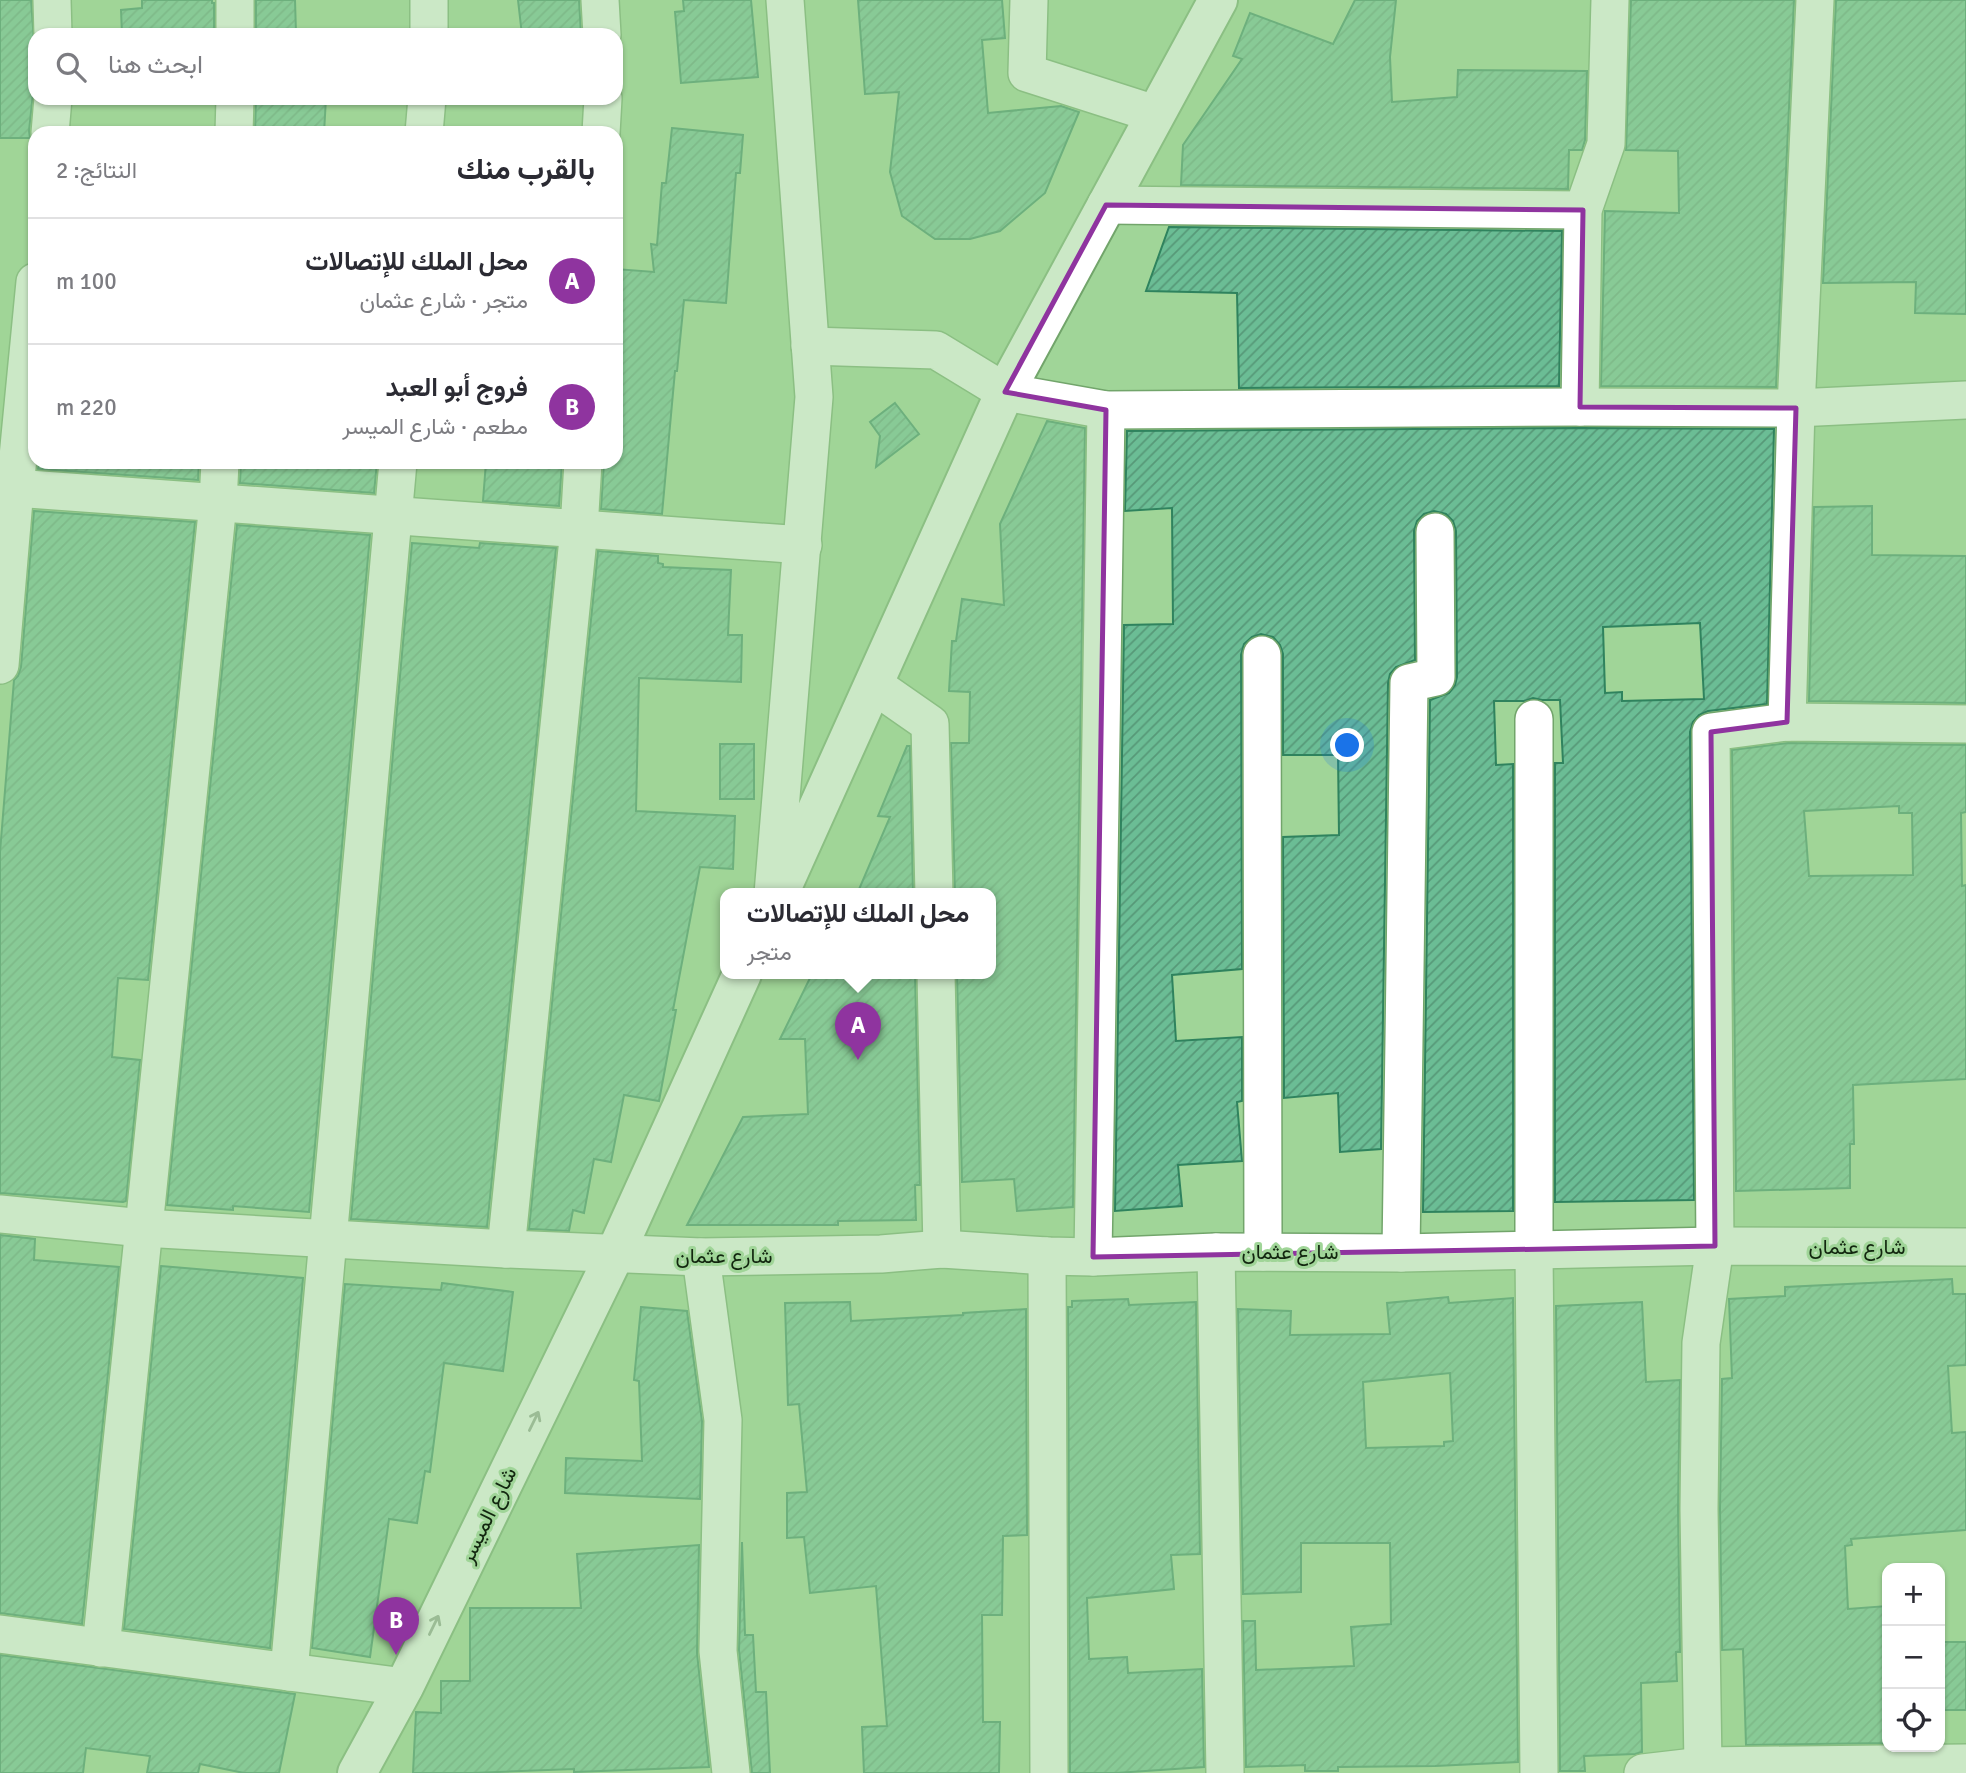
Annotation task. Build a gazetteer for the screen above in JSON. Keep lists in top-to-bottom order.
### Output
{
  "streets": {
    "main road": ["شارع الميسر"],
    "street": ["شارع عثمان"]
  },
  "crossings": [
    ["شارع عثمان", "شارع الميسر"]
  ],
  "one_way": ["شارع الميسر"],
  "page": {
    "search": "ابحث هنا",
    "heading": ["بالقرب منك", "النتائج: 2"],
    "list": [
      {
        "mark": "A",
        "name": "محل الملك للإتصالات",
        "note": "متجر · شارع عثمان",
        "value": "100 m"
      },
      {
        "mark": "B",
        "name": "فروج أبو العبد",
        "note": "مطعم · شارع الميسر",
        "value": "220 m"
      }
    ],
    "popup": ["محل الملك للإتصالات", "متجر"],
    "pins": ["A", "B"],
    "map_buttons": ["+", "−"]
  }
}
